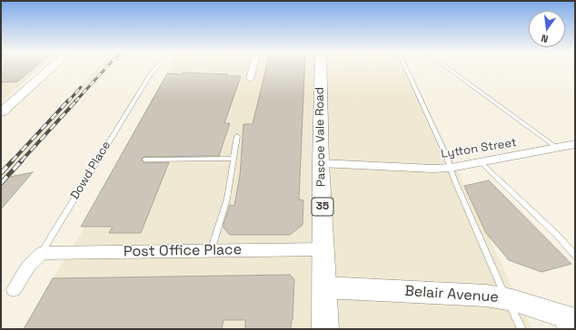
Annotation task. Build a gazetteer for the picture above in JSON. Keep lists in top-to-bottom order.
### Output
{
  "streets": {
    "main road": ["Pascoe Vale Road", "35"],
    "street": [
      "Lytton Street",
      "Dowd Place",
      "Post Office Place",
      "Belair Avenue"
    ]
  },
  "crossings": [
    ["Pascoe Vale Road", "Lytton Street"],
    ["Pascoe Vale Road", "Post Office Place"],
    ["Pascoe Vale Road", "Belair Avenue"],
    ["Dowd Place", "Post Office Place"]
  ],
  "north": "bottom"
}
